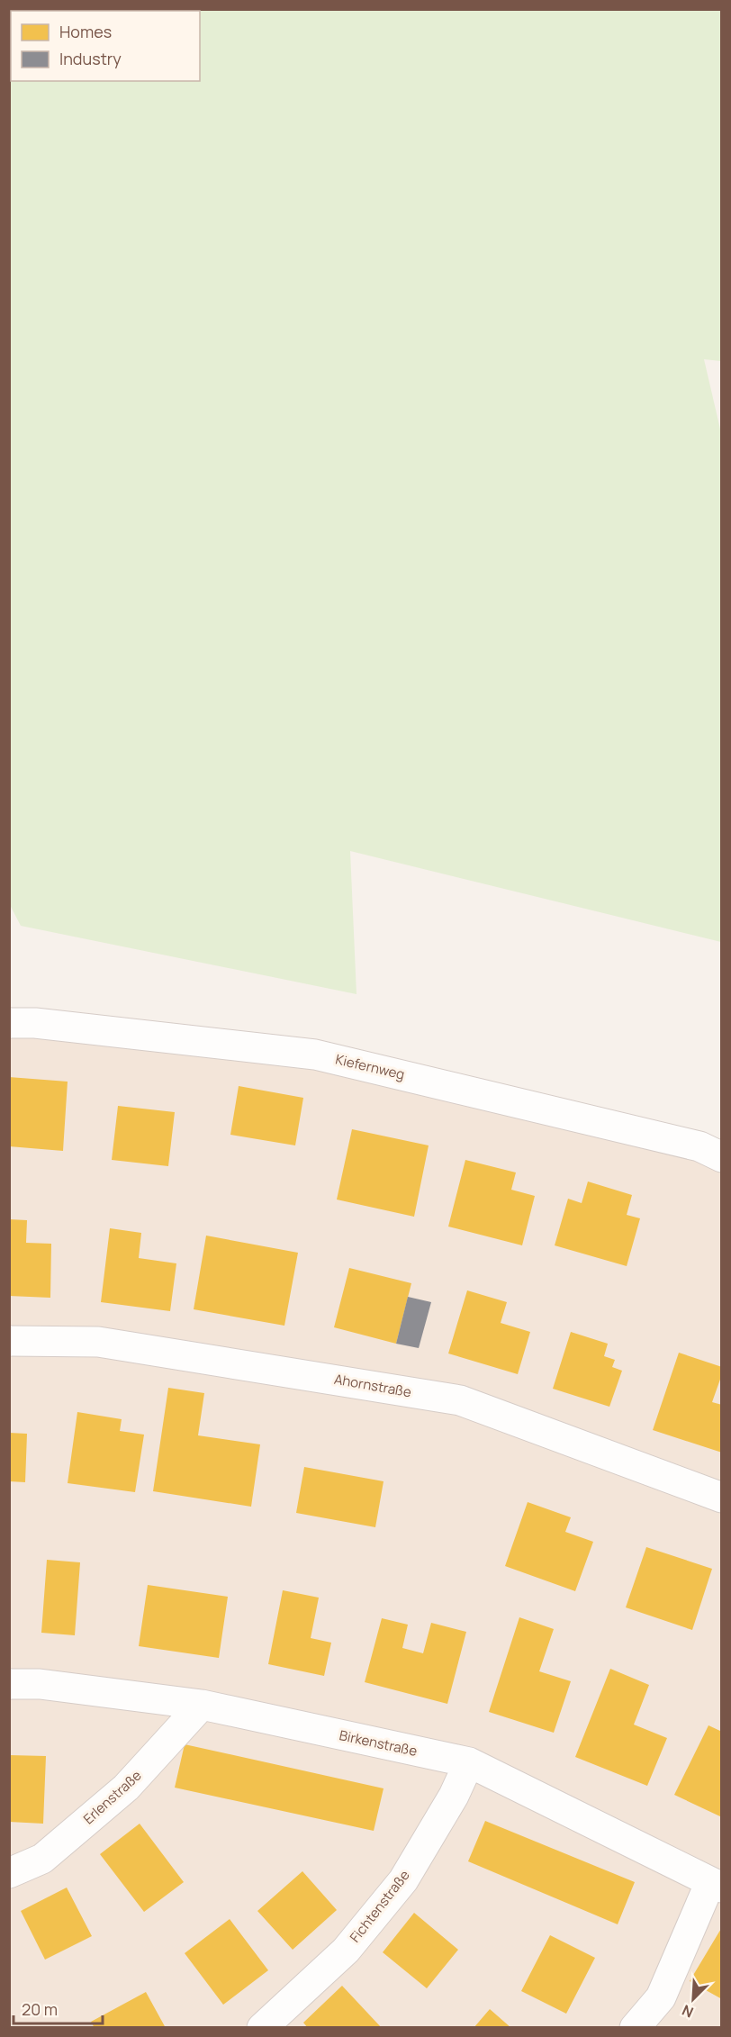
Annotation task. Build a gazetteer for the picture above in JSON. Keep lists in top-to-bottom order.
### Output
{
  "streets": {
    "street": [
      "Kiefernweg",
      "Ahornstraße",
      "Birkenstraße",
      "Erlenstraße",
      "Fichtenstraße"
    ]
  },
  "crossings": [
    ["Birkenstraße", "Erlenstraße"],
    ["Birkenstraße", "Fichtenstraße"]
  ],
  "legend": ["Homes", "Industry"],
  "scale_bar": "20 m",
  "north": "bottom left"
}
